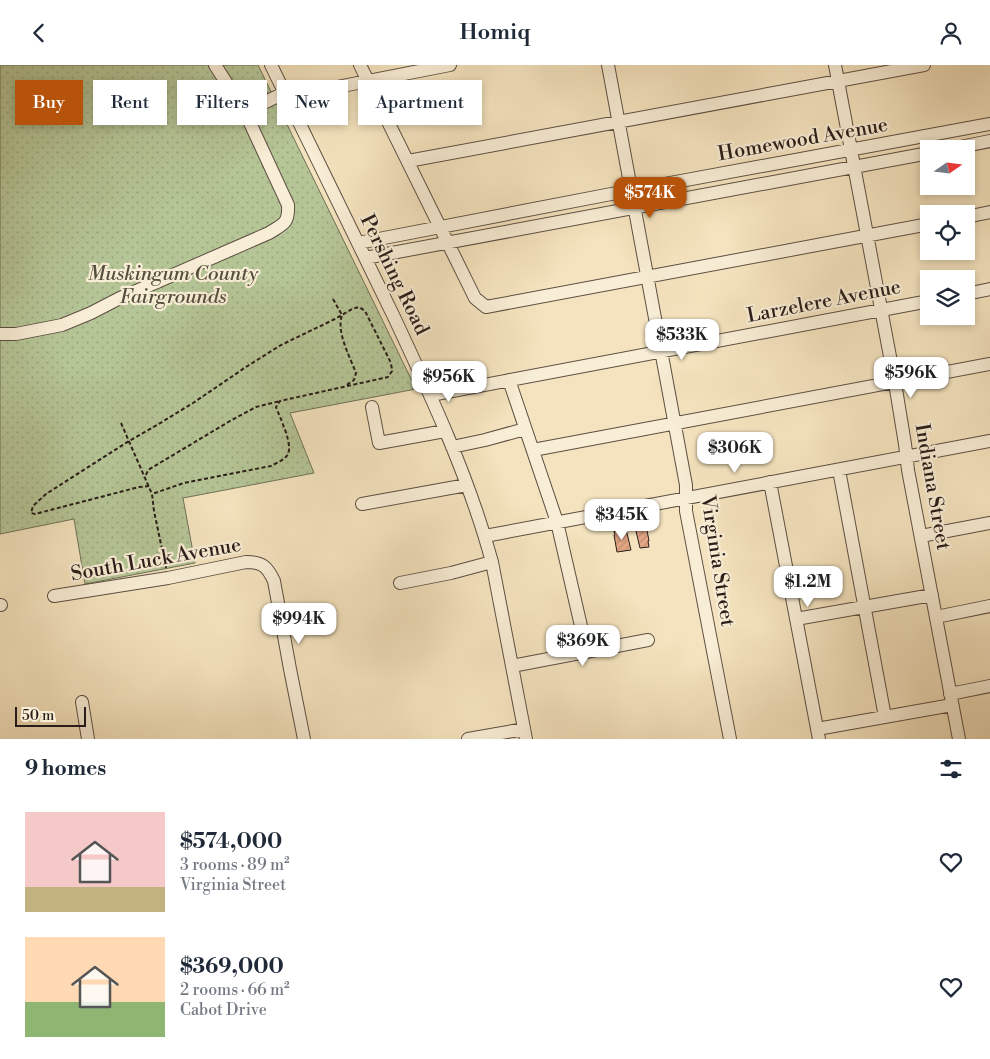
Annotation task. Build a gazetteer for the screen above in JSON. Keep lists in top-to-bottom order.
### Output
{
  "streets": {
    "street": [
      "Homewood Avenue",
      "Pershing Road",
      "Larzelere Avenue",
      "Indiana Street",
      "South Luck Avenue",
      "Virginia Street"
    ]
  },
  "crossings": [
    ["Homewood Avenue", "Pershing Road"],
    ["Homewood Avenue", "Indiana Street"],
    ["Homewood Avenue", "Virginia Street"],
    ["Pershing Road", "Larzelere Avenue"],
    ["Larzelere Avenue", "Indiana Street"],
    ["Larzelere Avenue", "Virginia Street"]
  ],
  "parks": ["Muskingum County Fairgrounds"],
  "scale_bar": "50 m",
  "north": "right",
  "page": {
    "header": "Homiq",
    "chip": [
      "Buy",
      "Rent",
      "Filters",
      "New",
      "Apartment"
    ],
    "price": [
      "$574K",
      "$533K",
      "$596K",
      "$956K",
      "$306K",
      "$345K",
      "$1.2M",
      "$994K",
      "$369K"
    ],
    "scale": "50 m",
    "heading": "9 homes",
    "list": [
      {
        "name": "$574,000",
        "note": "3 rooms · 89 m² · Virginia Street"
      },
      {
        "name": "$369,000",
        "note": "2 rooms · 66 m² · Cabot Drive"
      }
    ]
  }
}
